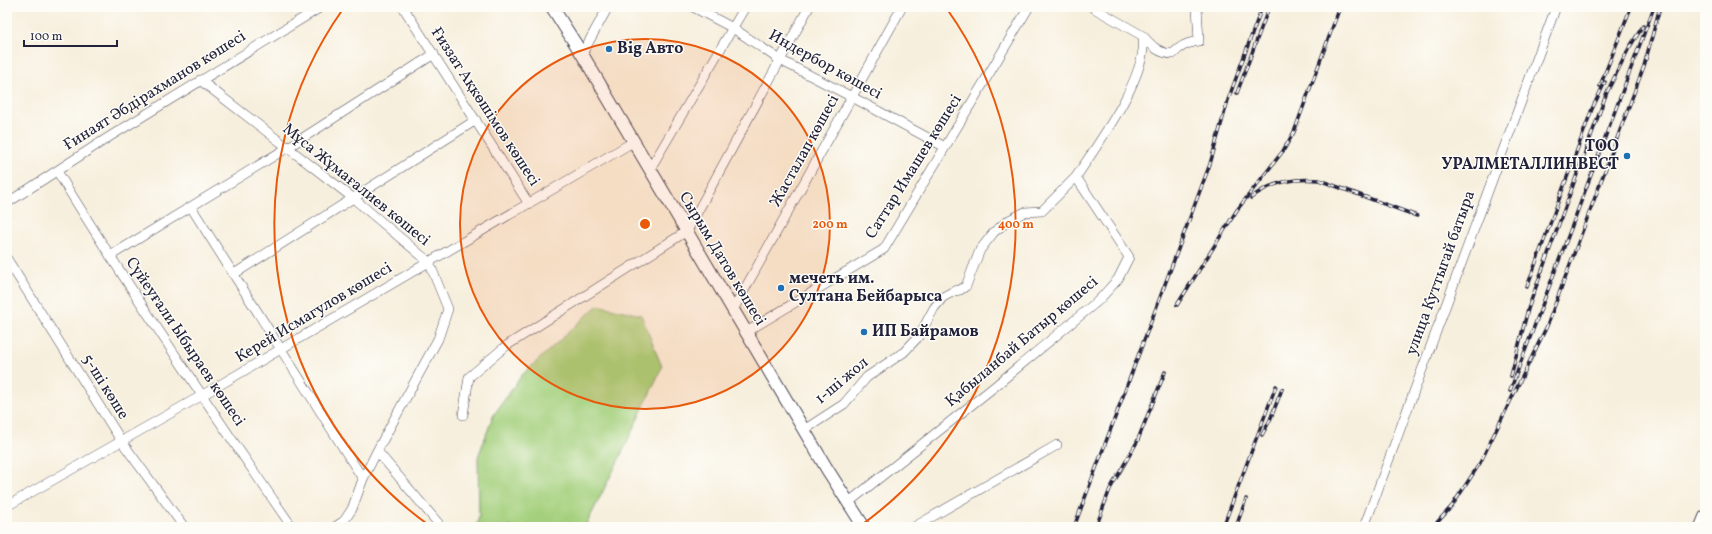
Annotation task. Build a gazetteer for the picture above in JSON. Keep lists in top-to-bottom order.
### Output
{
  "streets": {
    "main road": ["Сырым Датов көшесі"],
    "street": [
      "Индербор көшесі",
      "Ғинаят Әбдірахманов көшесі",
      "Ғиззат Ақкөшімов көшесi",
      "Жасталап көшесі",
      "Саттар Имашев көшесі",
      "Мұса Жұмағалиев көшесі",
      "улица Куттыгай батыра",
      "Керей Исмагулов көшесі",
      "Сүйеуғали Ыбыраев көшесi",
      "Қабыланбай Батыр көшесі",
      "1-ші жол",
      "5-шi көше"
    ]
  },
  "crossings": [
    ["Индербор көшесі", "Жасталап көшесі"],
    ["Индербор көшесі", "Саттар Имашев көшесі"],
    ["Ғинаят Әбдірахманов көшесі", "Мұса Жұмағалиев көшесі"],
    ["Ғинаят Әбдірахманов көшесі", "Сүйеуғали Ыбыраев көшесi"],
    ["Ғиззат Ақкөшімов көшесi", "Керей Исмагулов көшесі"],
    ["Жасталап көшесі", "Сырым Датов көшесі"],
    ["Саттар Имашев көшесі", "Сырым Датов көшесі"],
    ["Мұса Жұмағалиев көшесі", "Керей Исмагулов көшесі"],
    ["Сырым Датов көшесі", "Керей Исмагулов көшесі"],
    ["Сырым Датов көшесі", "Қабыланбай Батыр көшесі"],
    ["Сырым Датов көшесі", "1-ші жол"],
    ["Керей Исмагулов көшесі", "Сүйеуғали Ыбыраев көшесi"],
    ["Керей Исмагулов көшесі", "5-шi көше"],
    ["Қабыланбай Батыр көшесі", "1-ші жол"]
  ],
  "places": [
    "Big Авто",
    "ТОО УРАЛМЕТАЛЛИНВЕСТ",
    "мечеть им. Султана Бейбарыса",
    "ИП Байрамов"
  ],
  "scale_bar": "100 m",
  "rings": ["200 m", "400 m"]
}
